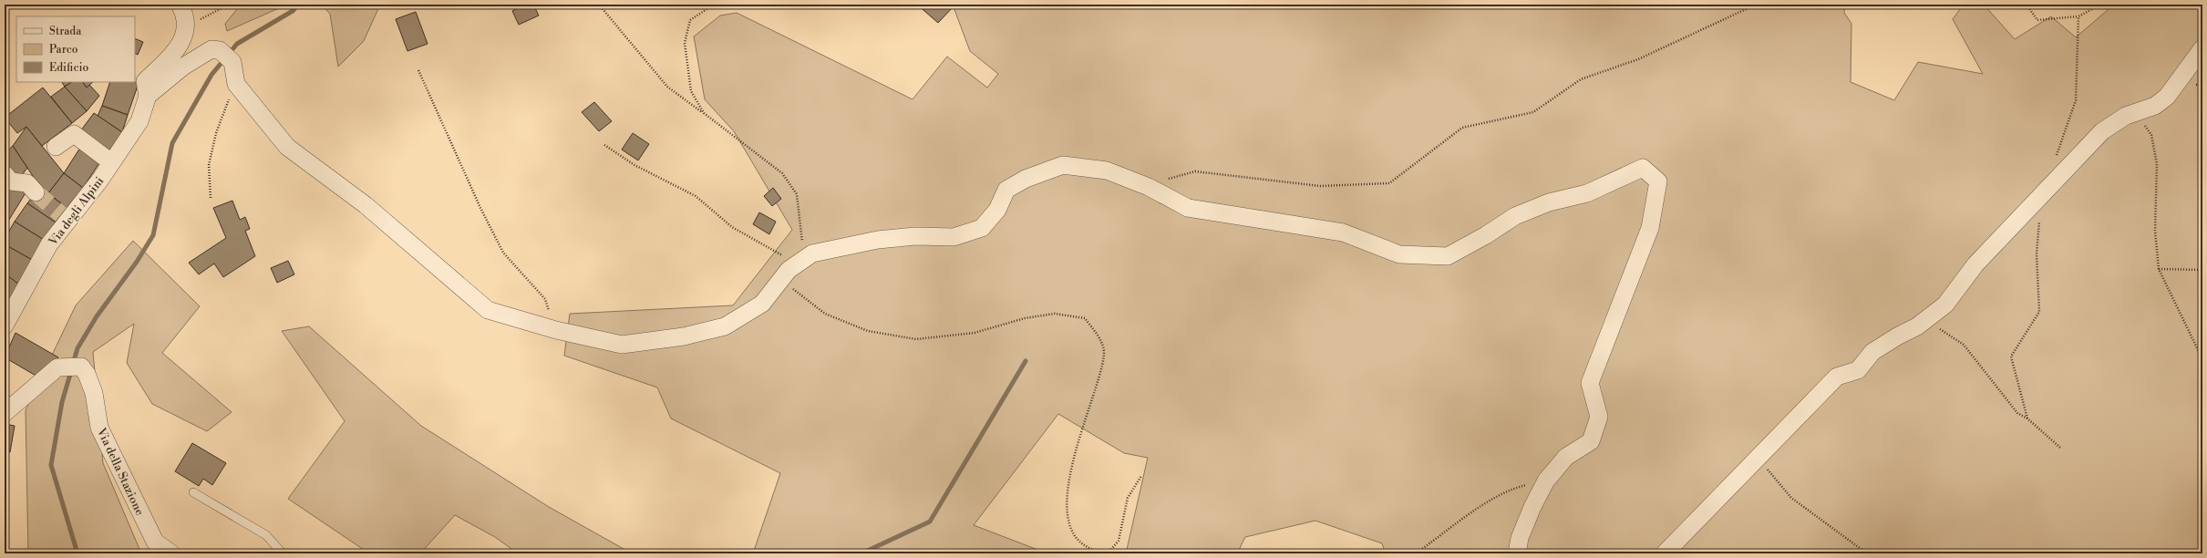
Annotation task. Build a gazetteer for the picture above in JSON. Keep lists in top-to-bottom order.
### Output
{
  "streets": {
    "street": ["Via degli Alpini", "Via della Stazione"]
  },
  "legend": ["Strada", "Parco", "Edificio"]
}
